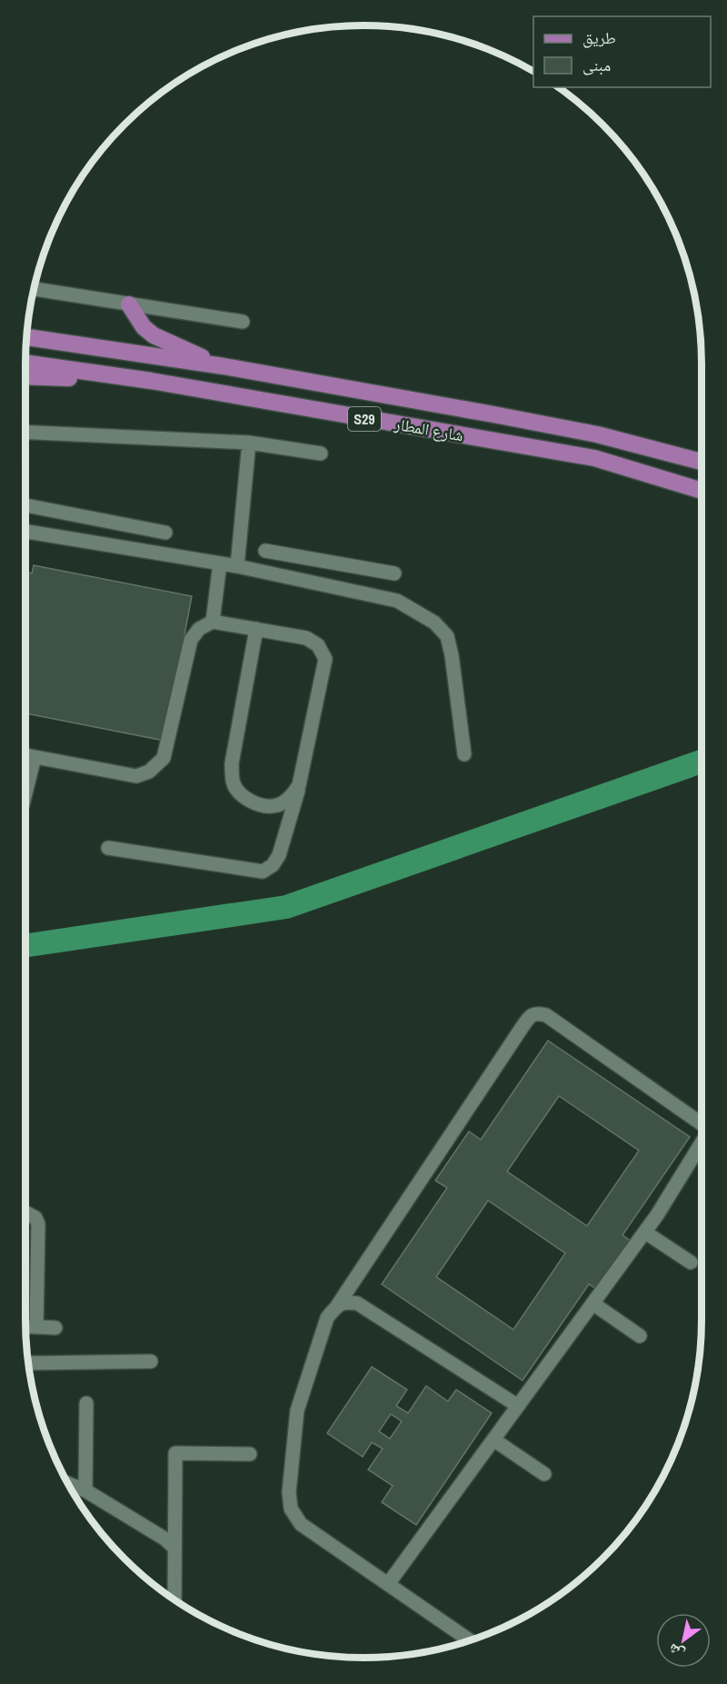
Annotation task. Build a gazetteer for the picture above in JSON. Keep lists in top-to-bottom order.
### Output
{
  "streets": {
    "main road": ["S29", "شارع المطار"]
  },
  "legend": ["طريق", "مبنى"],
  "north": "bottom left"
}
